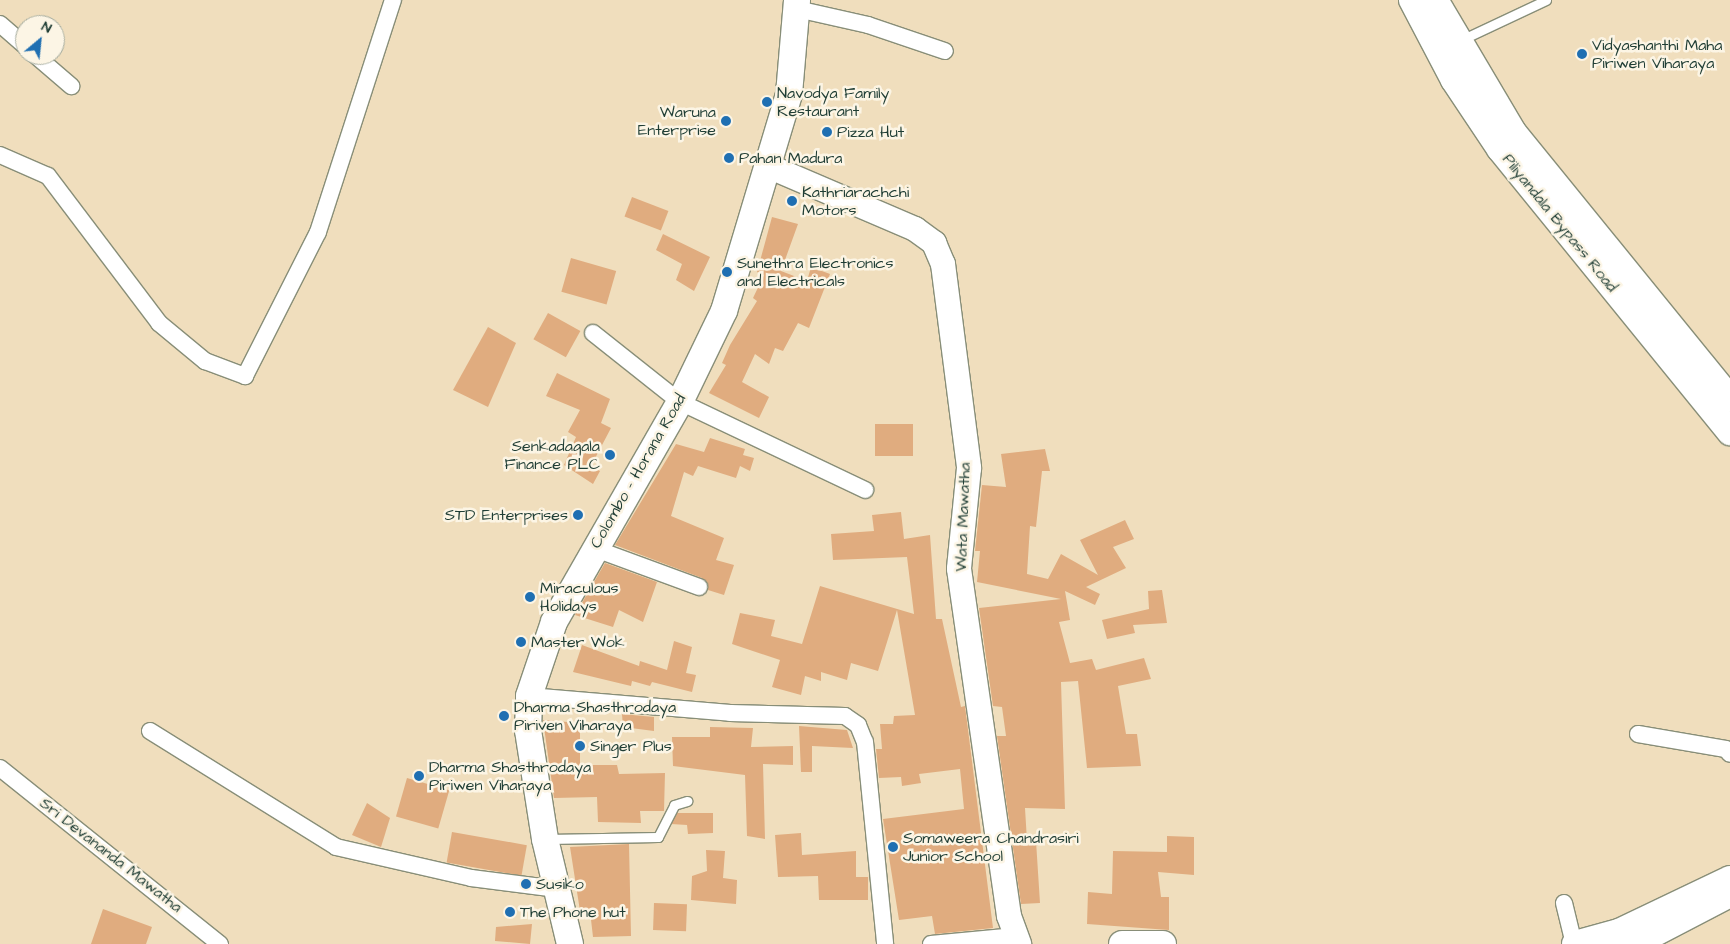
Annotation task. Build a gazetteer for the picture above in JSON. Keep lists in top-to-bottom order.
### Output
{
  "streets": {
    "main road": ["Piliyandala Bypass Road", "Colombo - Horana Road"],
    "street": ["Wata Mawatha", "Sri Devananda Mawatha"]
  },
  "crossings": [
    ["Colombo - Horana Road", "Wata Mawatha"]
  ],
  "places": [
    "Vidyashanthi Maha Piriwen Viharaya",
    "Navodya Family Restaurant",
    "Waruna Enterprise",
    "Pizza Hut",
    "Pahan Madura",
    "Kathriarachchi Motors",
    "Sunethra Electronics and Electricals",
    "Senkadagala Finance PLC",
    "STD Enterprises",
    "Miraculous Holidays",
    "Master Wok",
    "Dharma Shasthrodaya Piriven Viharaya",
    "Singer Plus",
    "Dharma Shasthrodaya Piriwen Viharaya",
    "Somaweera Chandrasiri Junior School",
    "Susiko",
    "The Phone hut"
  ],
  "north": "top right"
}
